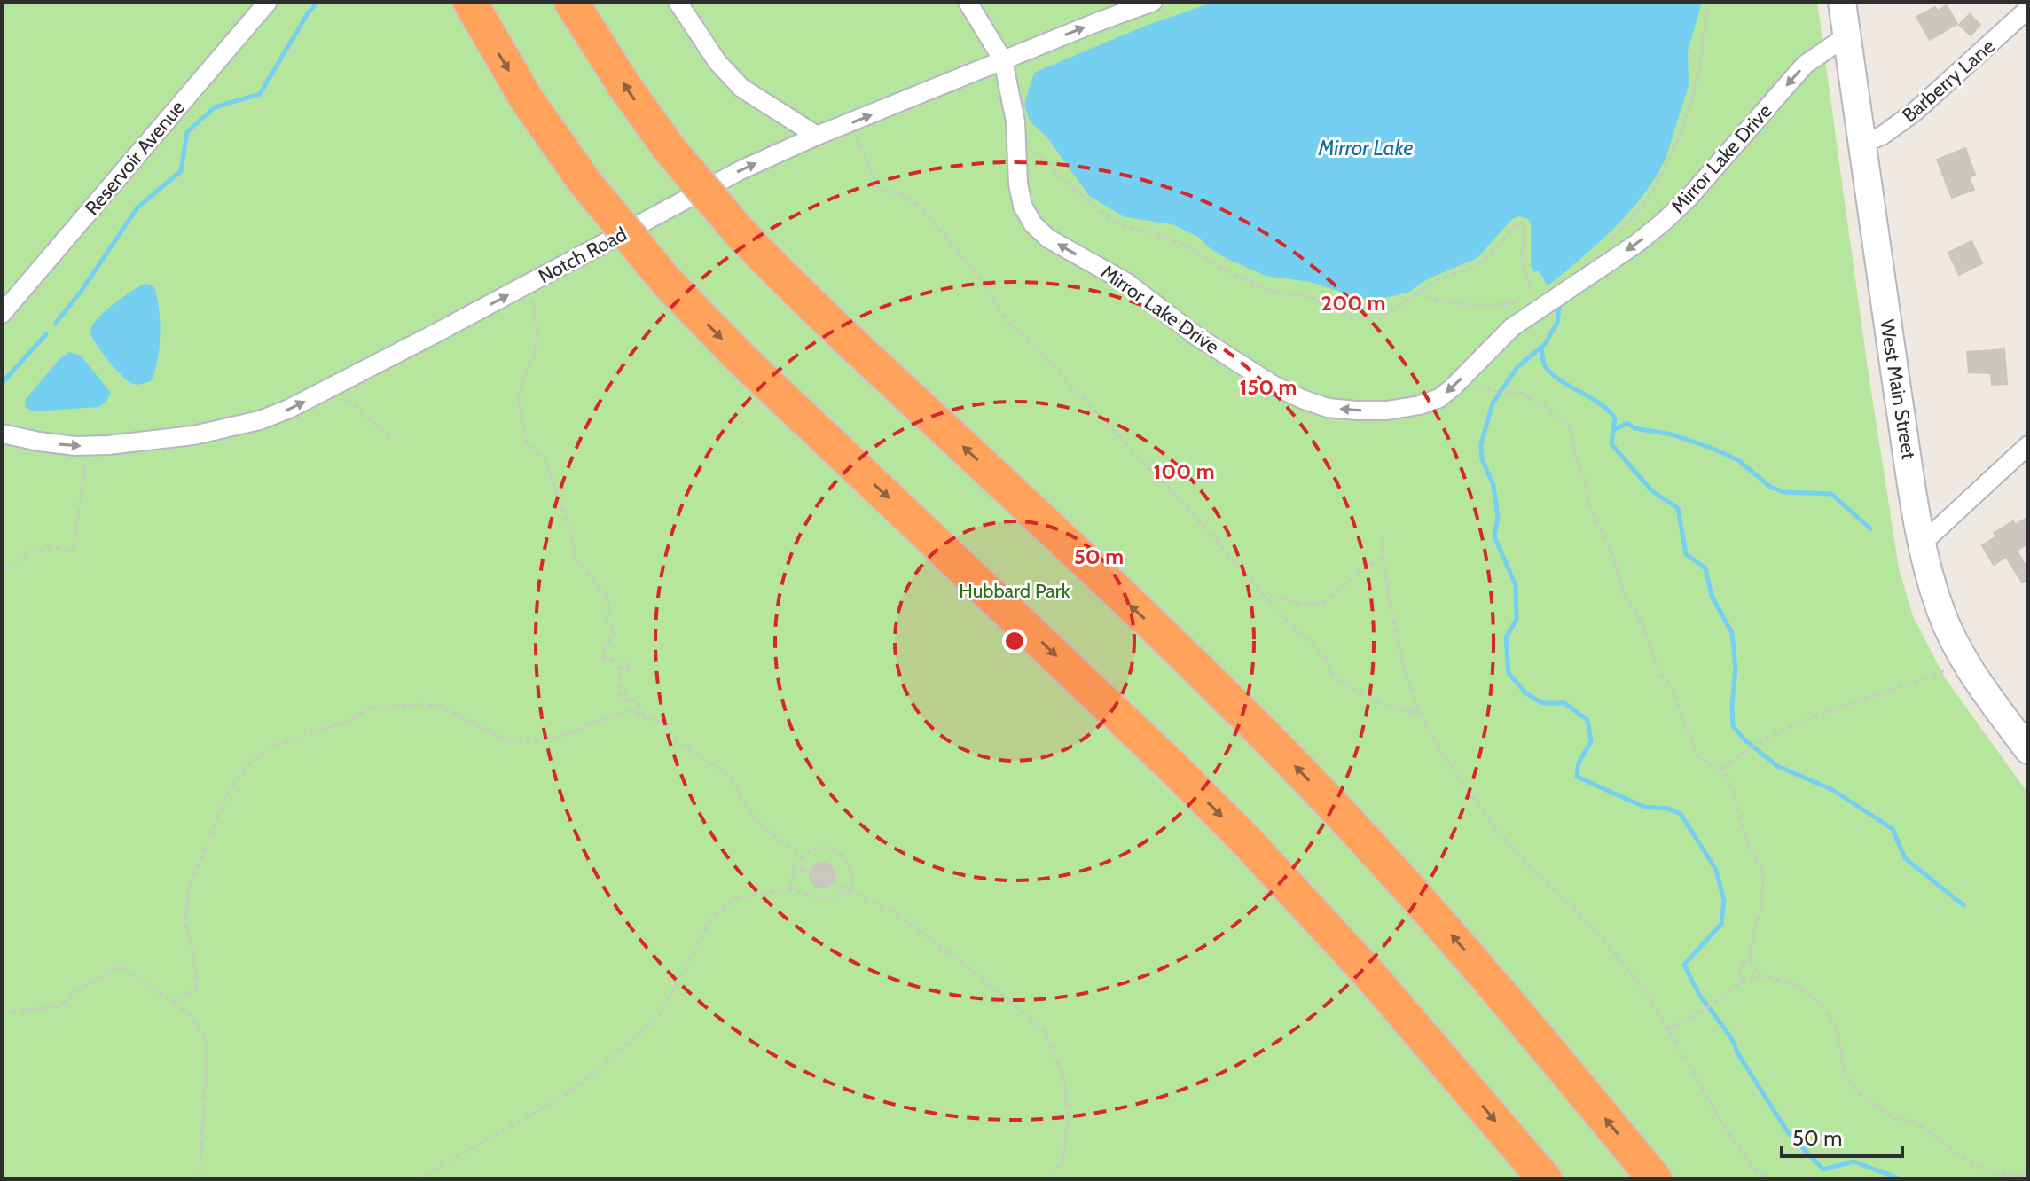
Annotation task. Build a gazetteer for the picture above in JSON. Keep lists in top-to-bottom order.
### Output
{
  "streets": {
    "main road": ["West Main Street"],
    "street": [
      "Barberry Lane",
      "Reservoir Avenue",
      "Mirror Lake Drive",
      "Notch Road"
    ]
  },
  "crossings": [
    ["Barberry Lane", "West Main Street"],
    ["Mirror Lake Drive", "Notch Road"],
    ["Mirror Lake Drive", "West Main Street"]
  ],
  "one_way": ["Notch Road"],
  "water": ["Mirror Lake"],
  "parks": ["Hubbard Park"],
  "scale_bar": "50 m",
  "rings": [
    "200 m",
    "150 m",
    "100 m",
    "50 m"
  ]
}
